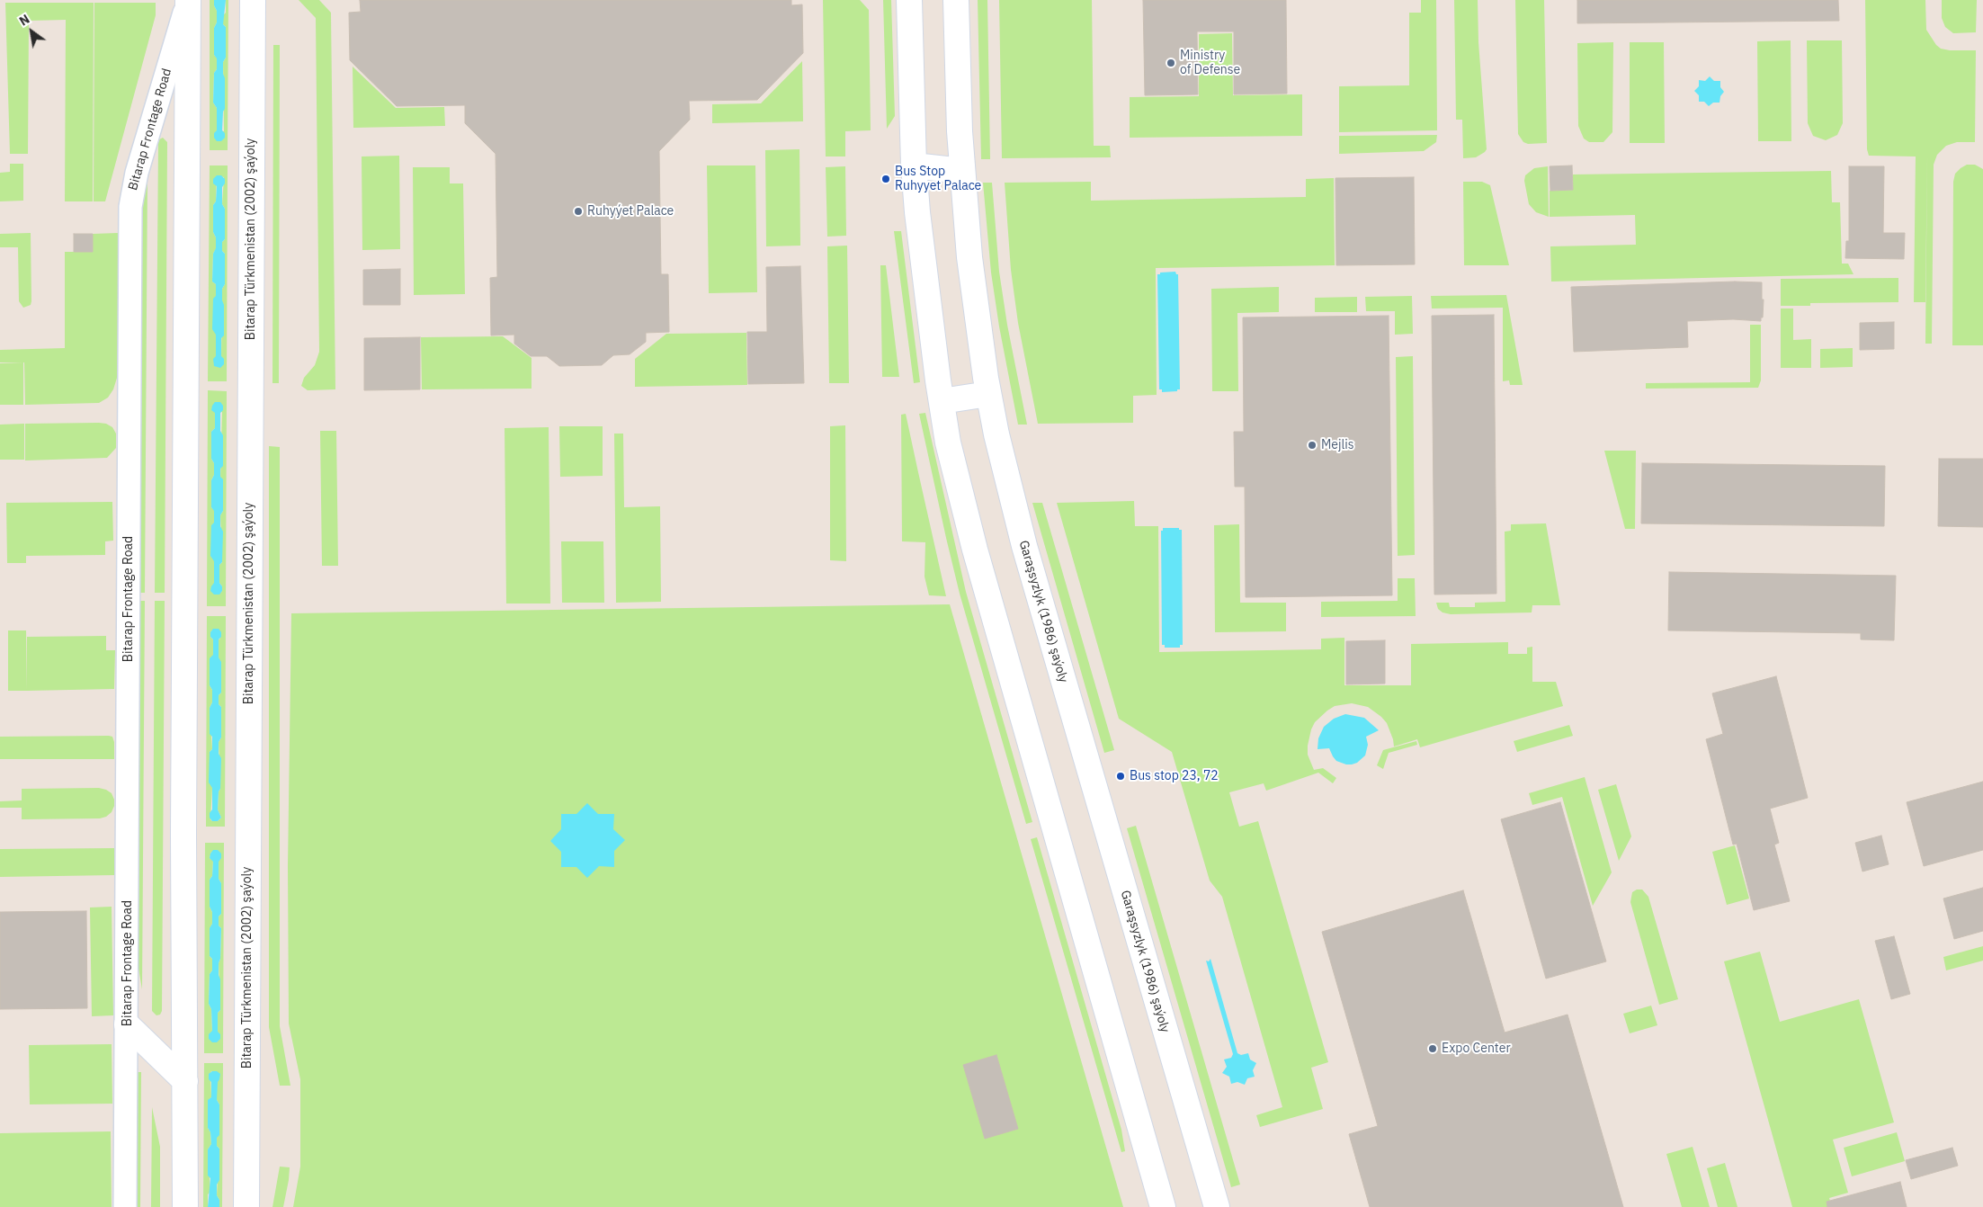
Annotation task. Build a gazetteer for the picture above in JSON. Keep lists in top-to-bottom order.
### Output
{
  "streets": {
    "main road": ["Bitarap Türkmenistan (2002) şaýoly", "Garaşsyzlyk (1986) şaýoly"],
    "street": ["Bitarap Frontage Road"]
  },
  "places": [
    "Ministry of Defense",
    "Bus Stop Ruhyyet Palace",
    "Ruhyýet Palace",
    "Mejlis",
    "Bus stop 23, 72",
    "Expo Center"
  ],
  "north": "top left"
}
